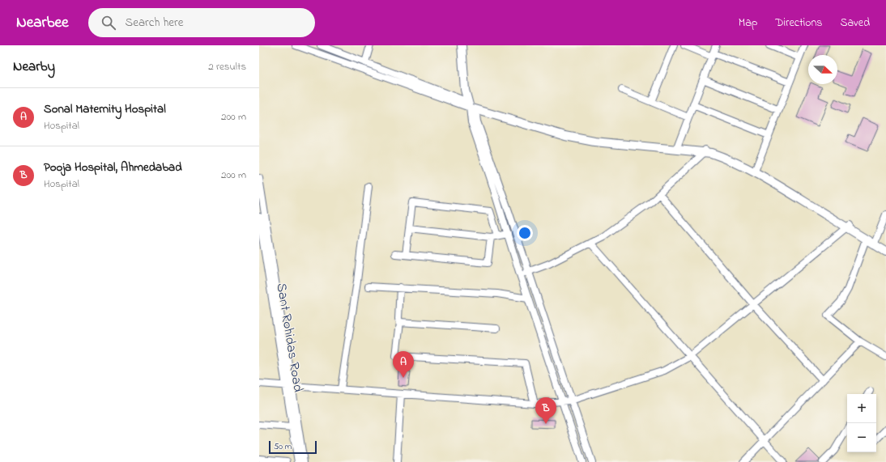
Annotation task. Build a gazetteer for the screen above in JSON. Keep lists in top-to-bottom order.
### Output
{
  "streets": {
    "street": ["Sant Rohidas Road"]
  },
  "scale_bar": "50 m",
  "north": "right",
  "page": {
    "header": "Nearbee",
    "search": "Search here",
    "nav": ["Map", "Directions", "Saved"],
    "heading": ["Nearby", "2 results"],
    "list": [
      {
        "mark": "A",
        "name": "Sonal Maternity Hospital",
        "note": "Hospital",
        "value": "200 m"
      },
      {
        "mark": "B",
        "name": "Pooja Hospital, Ahmedabad",
        "note": "Hospital",
        "value": "200 m"
      }
    ],
    "pins": ["A", "B"],
    "map_buttons": ["+", "−"],
    "scale": "50 m"
  }
}
